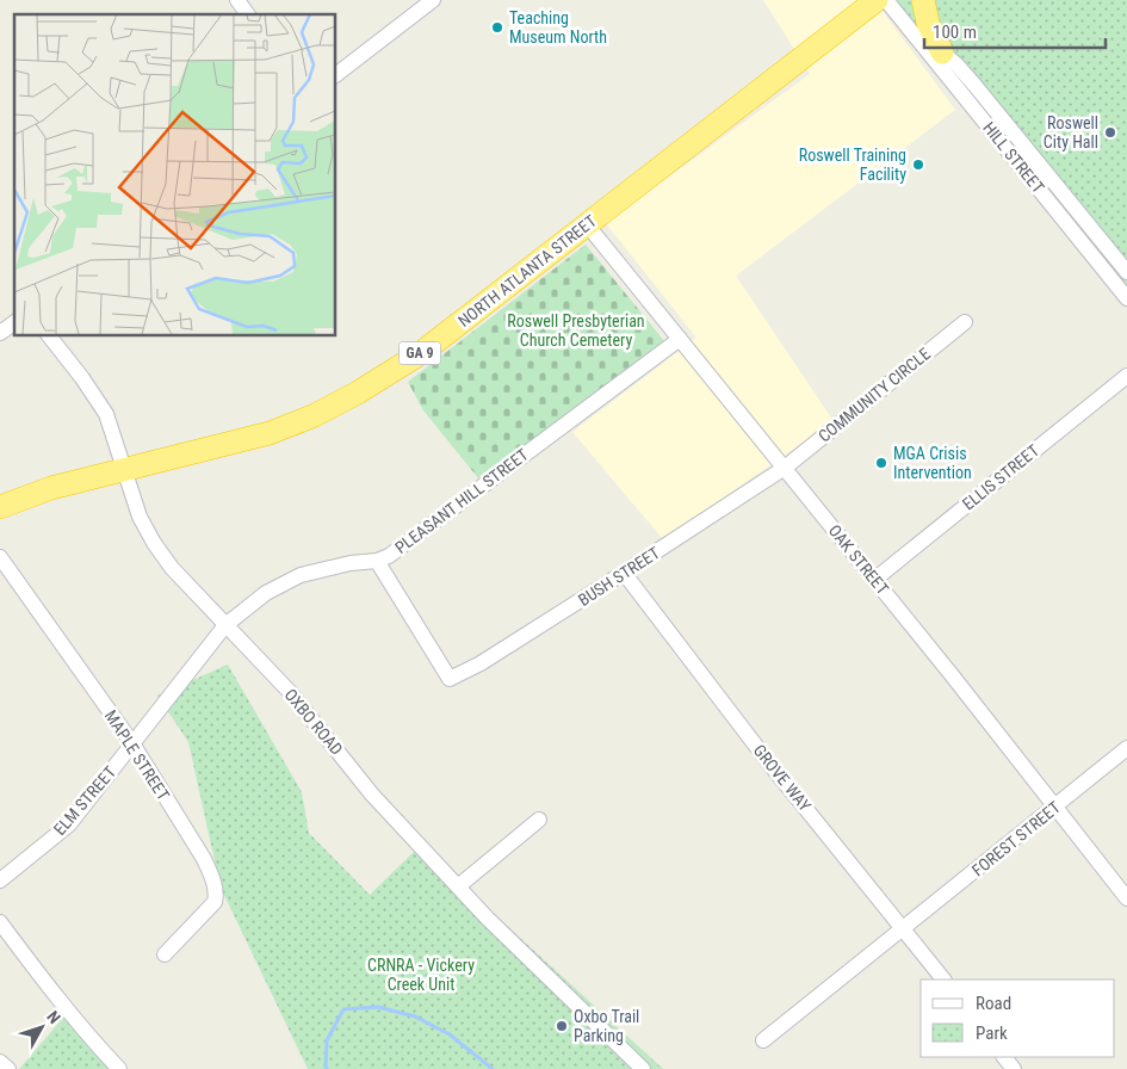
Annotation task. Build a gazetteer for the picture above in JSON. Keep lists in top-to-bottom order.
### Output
{
  "streets": {
    "highway": ["NORTH ATLANTA STREET", "GA 9"],
    "street": [
      "HILL STREET",
      "COMMUNITY CIRCLE",
      "ELLIS STREET",
      "PLEASANT HILL STREET",
      "OAK STREET",
      "BUSH STREET",
      "OXBO ROAD",
      "MAPLE STREET",
      "GROVE WAY",
      "ELM STREET",
      "FOREST STREET"
    ]
  },
  "crossings": [
    ["NORTH ATLANTA STREET", "OAK STREET"],
    ["NORTH ATLANTA STREET", "OXBO ROAD"],
    ["COMMUNITY CIRCLE", "OAK STREET"],
    ["COMMUNITY CIRCLE", "BUSH STREET"],
    ["ELLIS STREET", "OAK STREET"],
    ["PLEASANT HILL STREET", "OAK STREET"],
    ["PLEASANT HILL STREET", "BUSH STREET"],
    ["PLEASANT HILL STREET", "OXBO ROAD"],
    ["PLEASANT HILL STREET", "ELM STREET"],
    ["OAK STREET", "BUSH STREET"],
    ["OAK STREET", "FOREST STREET"],
    ["BUSH STREET", "GROVE WAY"],
    ["OXBO ROAD", "ELM STREET"],
    ["MAPLE STREET", "ELM STREET"],
    ["GROVE WAY", "FOREST STREET"]
  ],
  "parks": ["Roswell Presbyterian Church Cemetery", "CRNRA - Vickery Creek Unit"],
  "places": [
    "Teaching Museum North",
    "Roswell City Hall",
    "Roswell Training Facility",
    "MGA Crisis Intervention",
    "Oxbo Trail Parking"
  ],
  "legend": ["Road", "Park"],
  "scale_bar": "100 m",
  "north": "top right"
}
